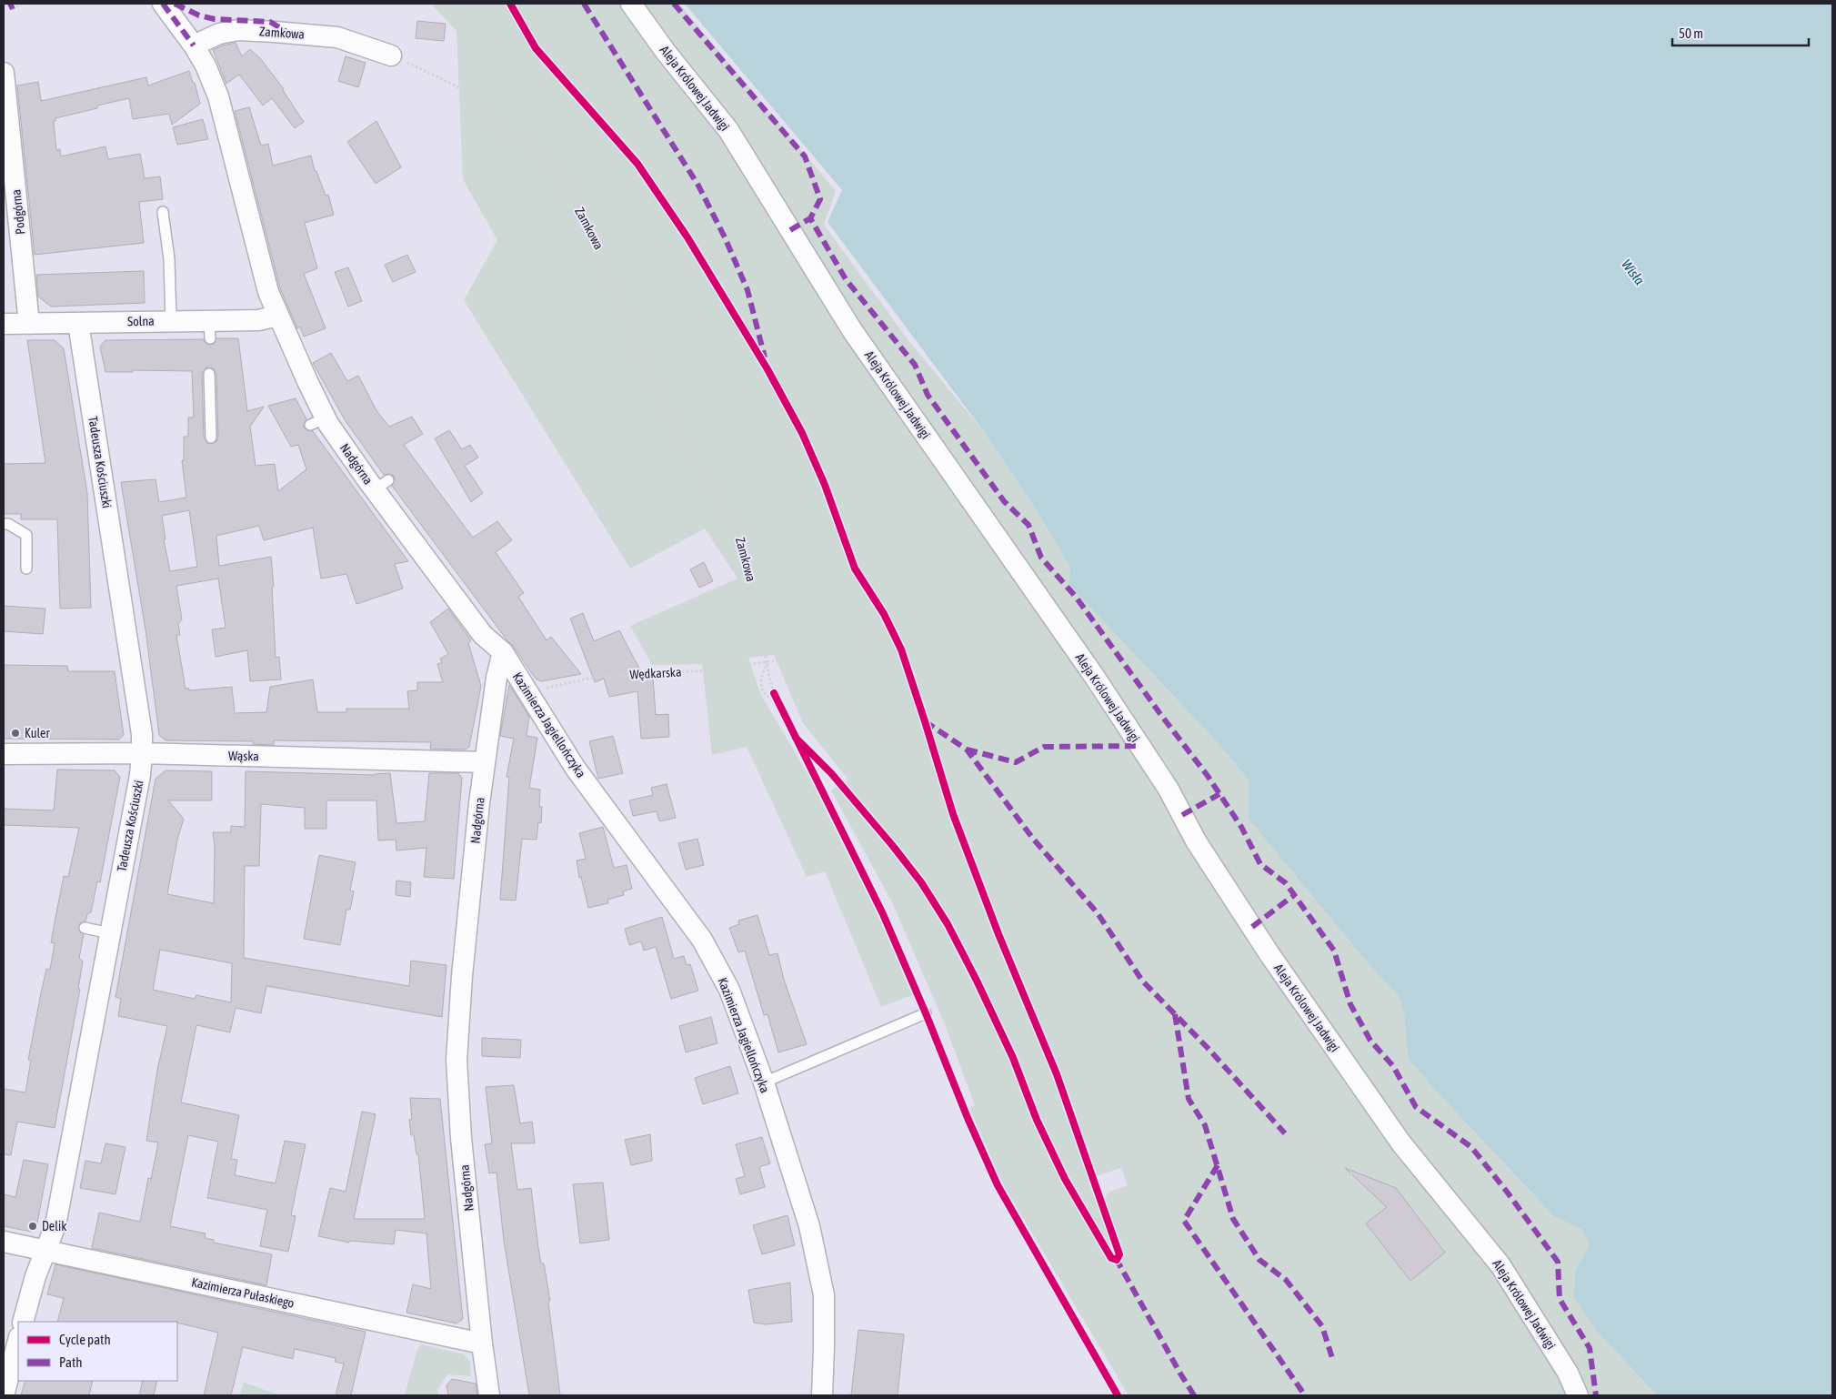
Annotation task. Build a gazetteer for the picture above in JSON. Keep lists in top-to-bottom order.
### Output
{
  "streets": {
    "street": [
      "Zamkowa",
      "Aleja Królowej Jadwigi",
      "Podgórna",
      "Solna",
      "Tadeusza Kościuszki",
      "Nadgórna",
      "Kazimierza Jagiellończyka",
      "Wąska",
      "Kazimierza Pułaskiego"
    ],
    "path": ["Wędkarska"]
  },
  "crossings": [
    ["Zamkowa", "Wędkarska"],
    ["Podgórna", "Solna"],
    ["Solna", "Tadeusza Kościuszki"],
    ["Solna", "Nadgórna"],
    ["Tadeusza Kościuszki", "Wąska"],
    ["Tadeusza Kościuszki", "Kazimierza Pułaskiego"],
    ["Nadgórna", "Kazimierza Jagiellończyka"],
    ["Nadgórna", "Wąska"],
    ["Nadgórna", "Kazimierza Pułaskiego"]
  ],
  "water": ["Wisła"],
  "places": ["Kuler", "Delik"],
  "legend": ["Cycle path", "Path"],
  "scale_bar": "50 m"
}
